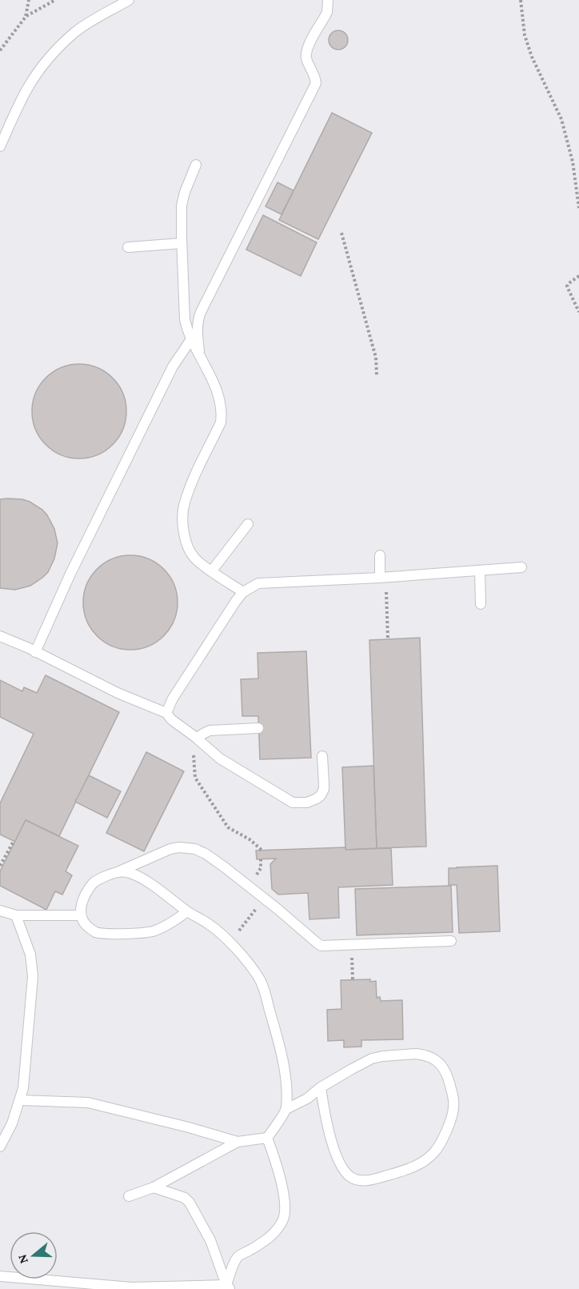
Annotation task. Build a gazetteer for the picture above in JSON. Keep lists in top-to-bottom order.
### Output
{
  "north": "left"
}
